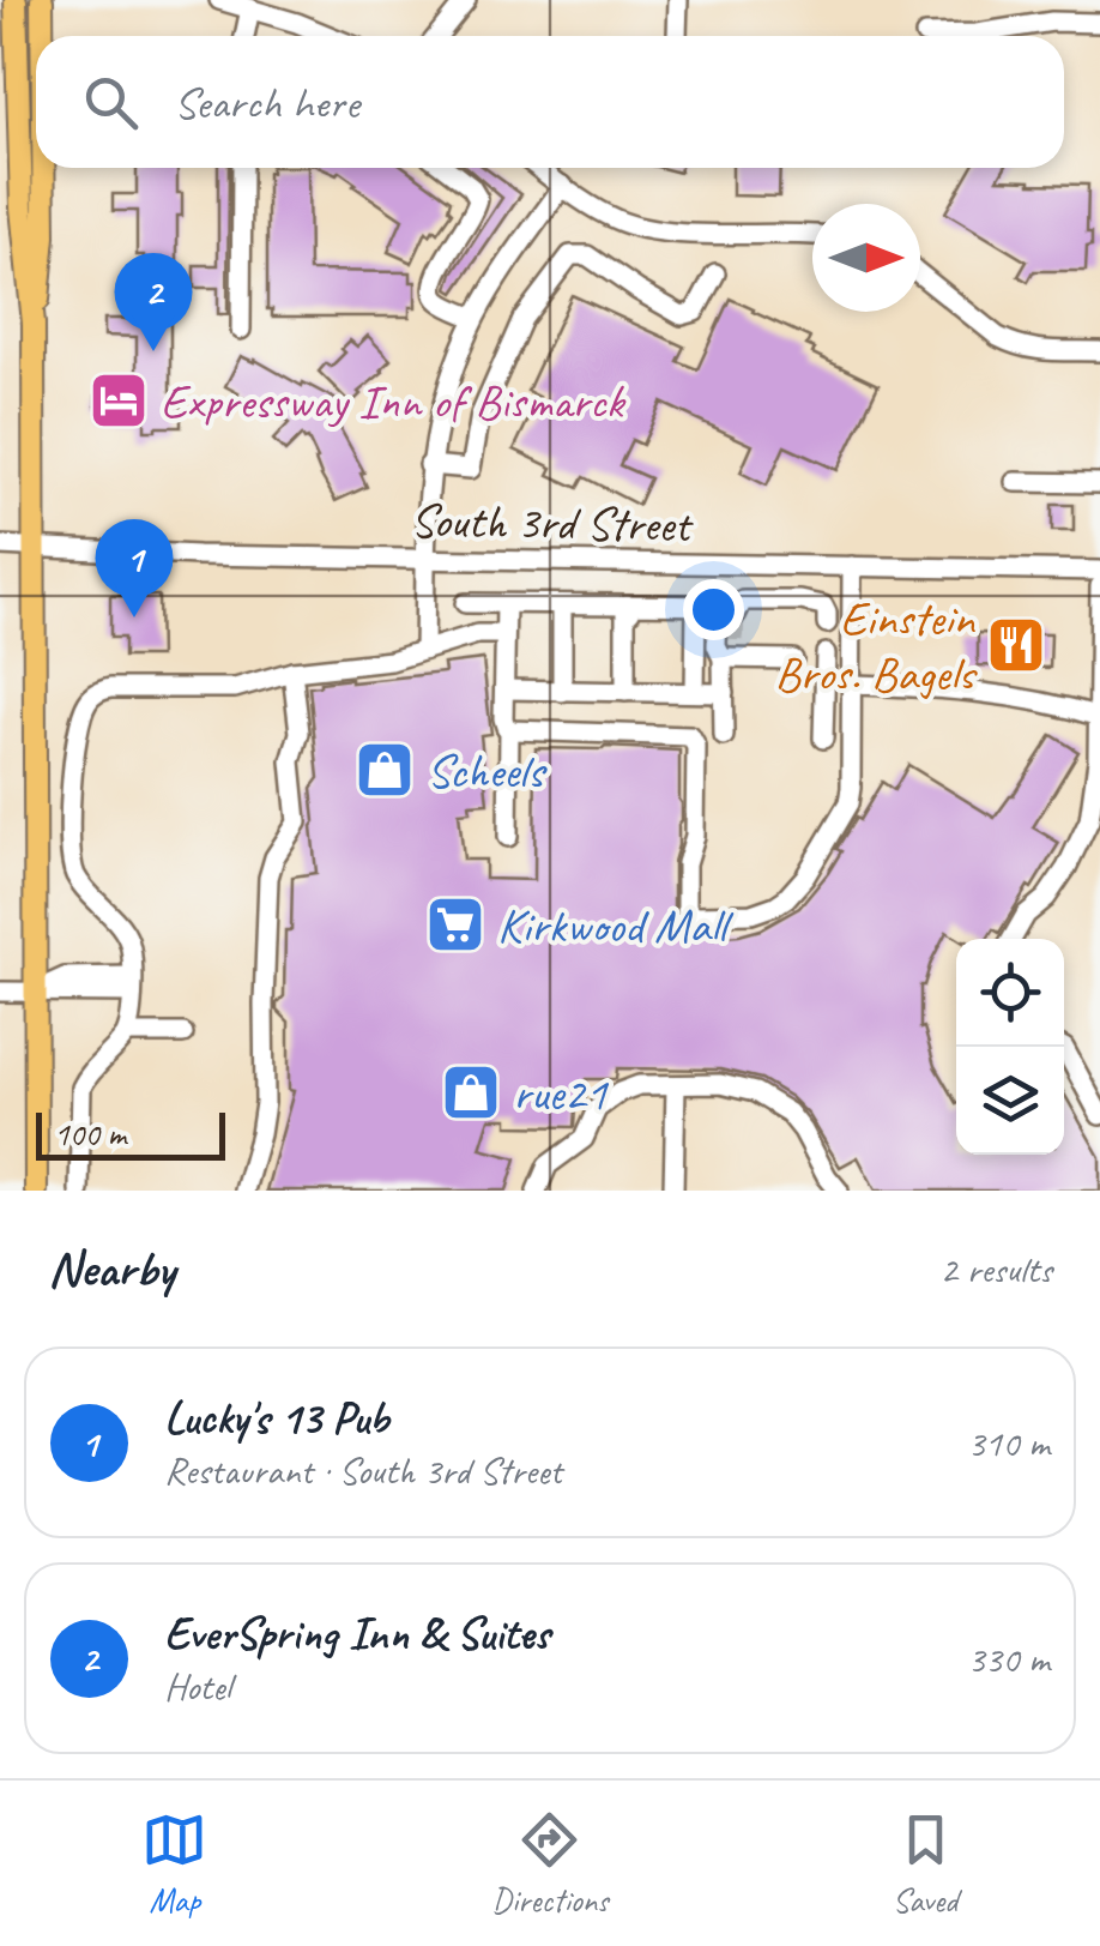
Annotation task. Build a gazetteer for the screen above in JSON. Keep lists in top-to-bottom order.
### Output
{
  "streets": {
    "street": ["South 3rd Street"]
  },
  "places": {
    "hotel": ["Expressway Inn of Bismarck"],
    "restaurant": ["Einstein Bros. Bagels"],
    "shop": ["Scheels", "rue21"],
    "supermarket": ["Kirkwood Mall"]
  },
  "scale_bar": "100 m",
  "north": "right",
  "page": {
    "search": "Search here",
    "pins": ["2", "1"],
    "scale": "100 m",
    "heading": ["Nearby", "2 results"],
    "list": [
      {
        "mark": "1",
        "name": "Lucky's 13 Pub",
        "note": "Restaurant · South 3rd Street",
        "value": "310 m"
      },
      {
        "mark": "2",
        "name": "EverSpring Inn & Suites",
        "note": "Hotel",
        "value": "330 m"
      }
    ],
    "nav": ["Map", "Directions", "Saved"]
  }
}
